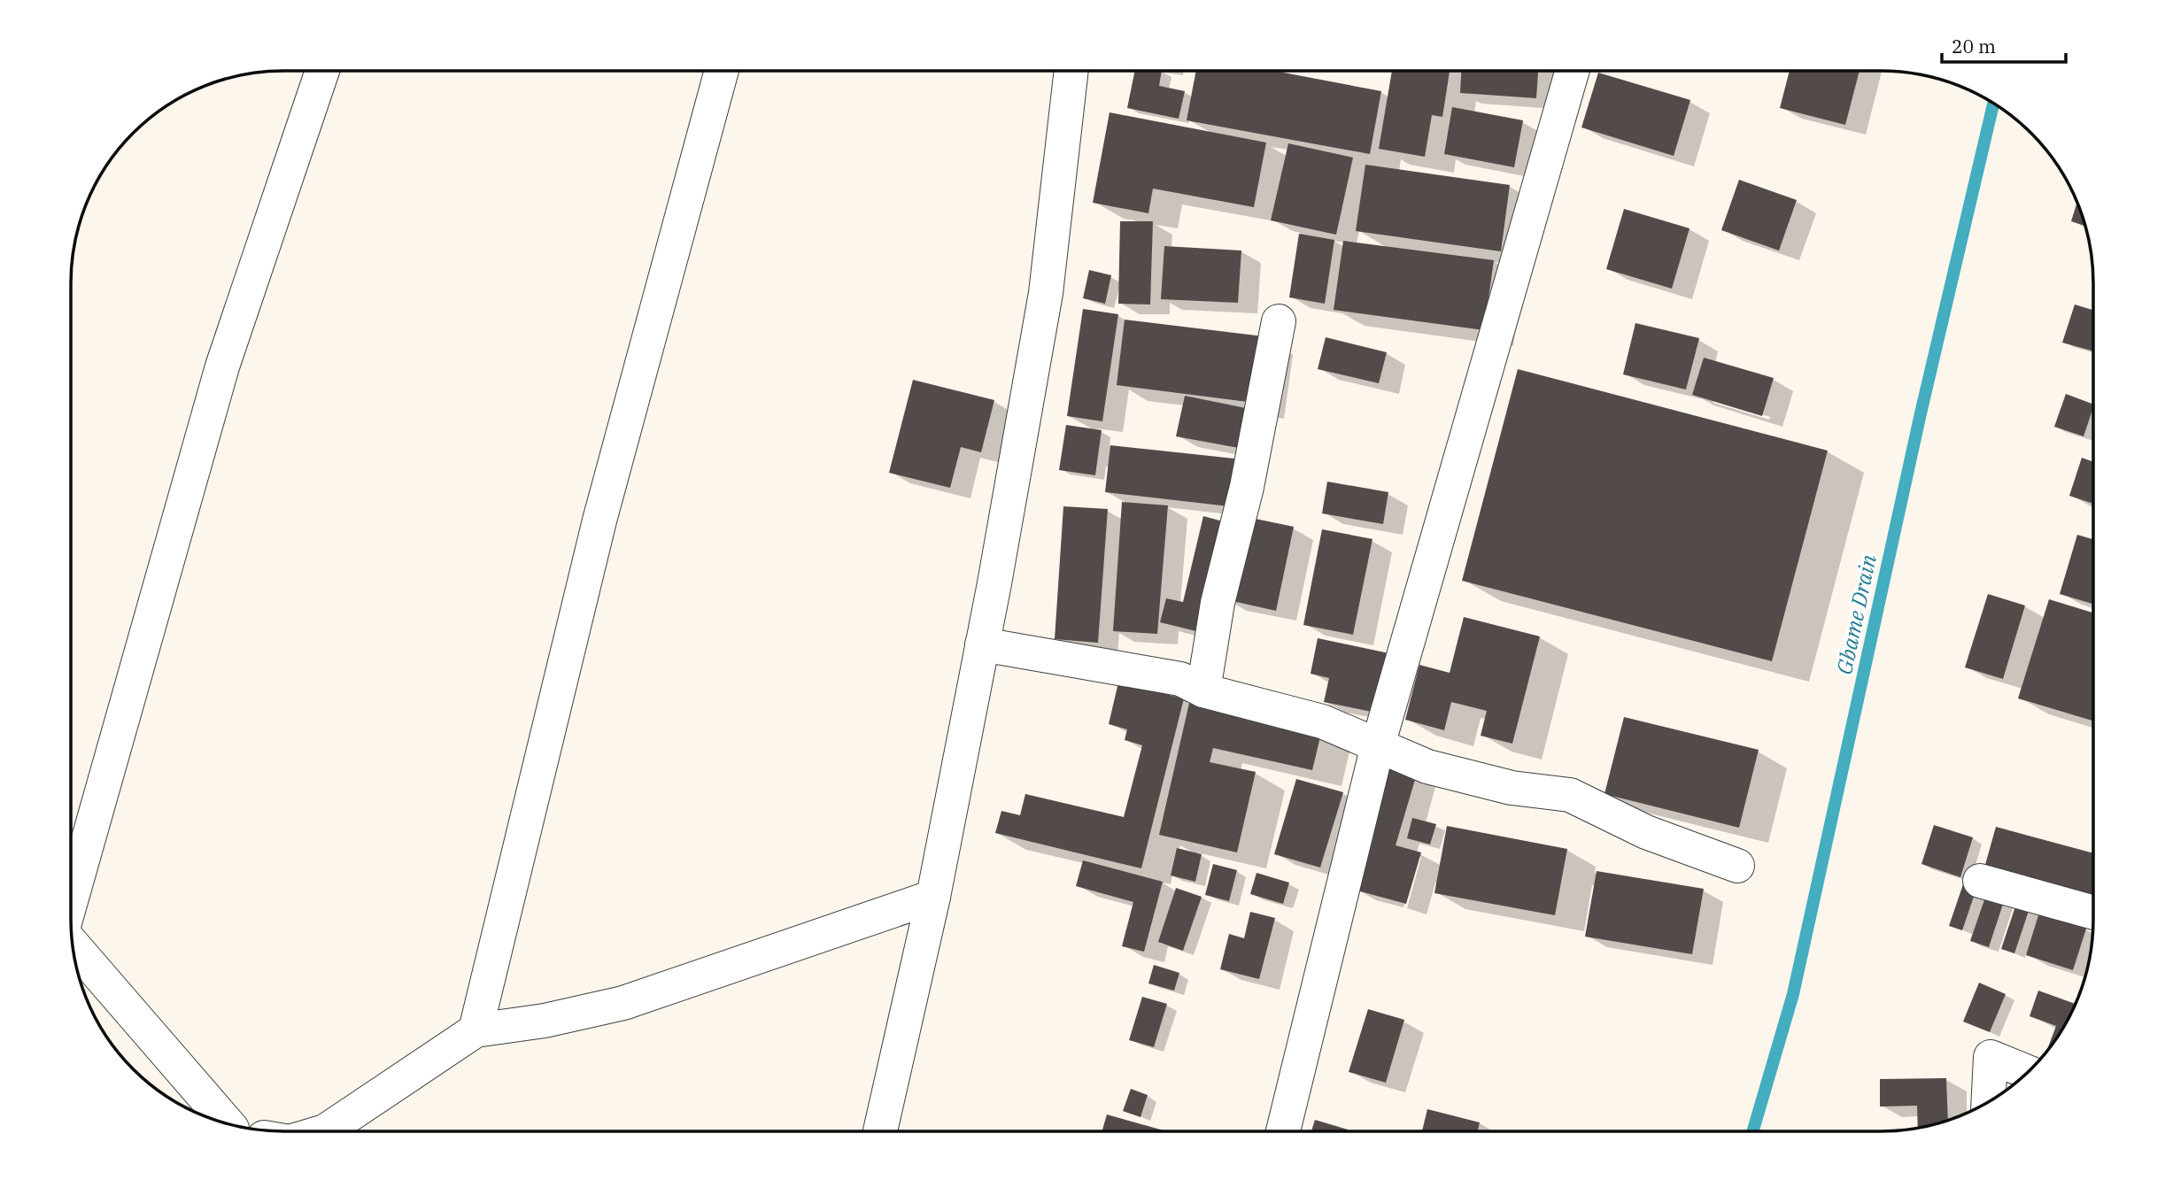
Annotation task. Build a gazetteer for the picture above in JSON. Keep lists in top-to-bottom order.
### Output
{
  "water": ["Gbame Drain"],
  "scale_bar": "20 m"
}
